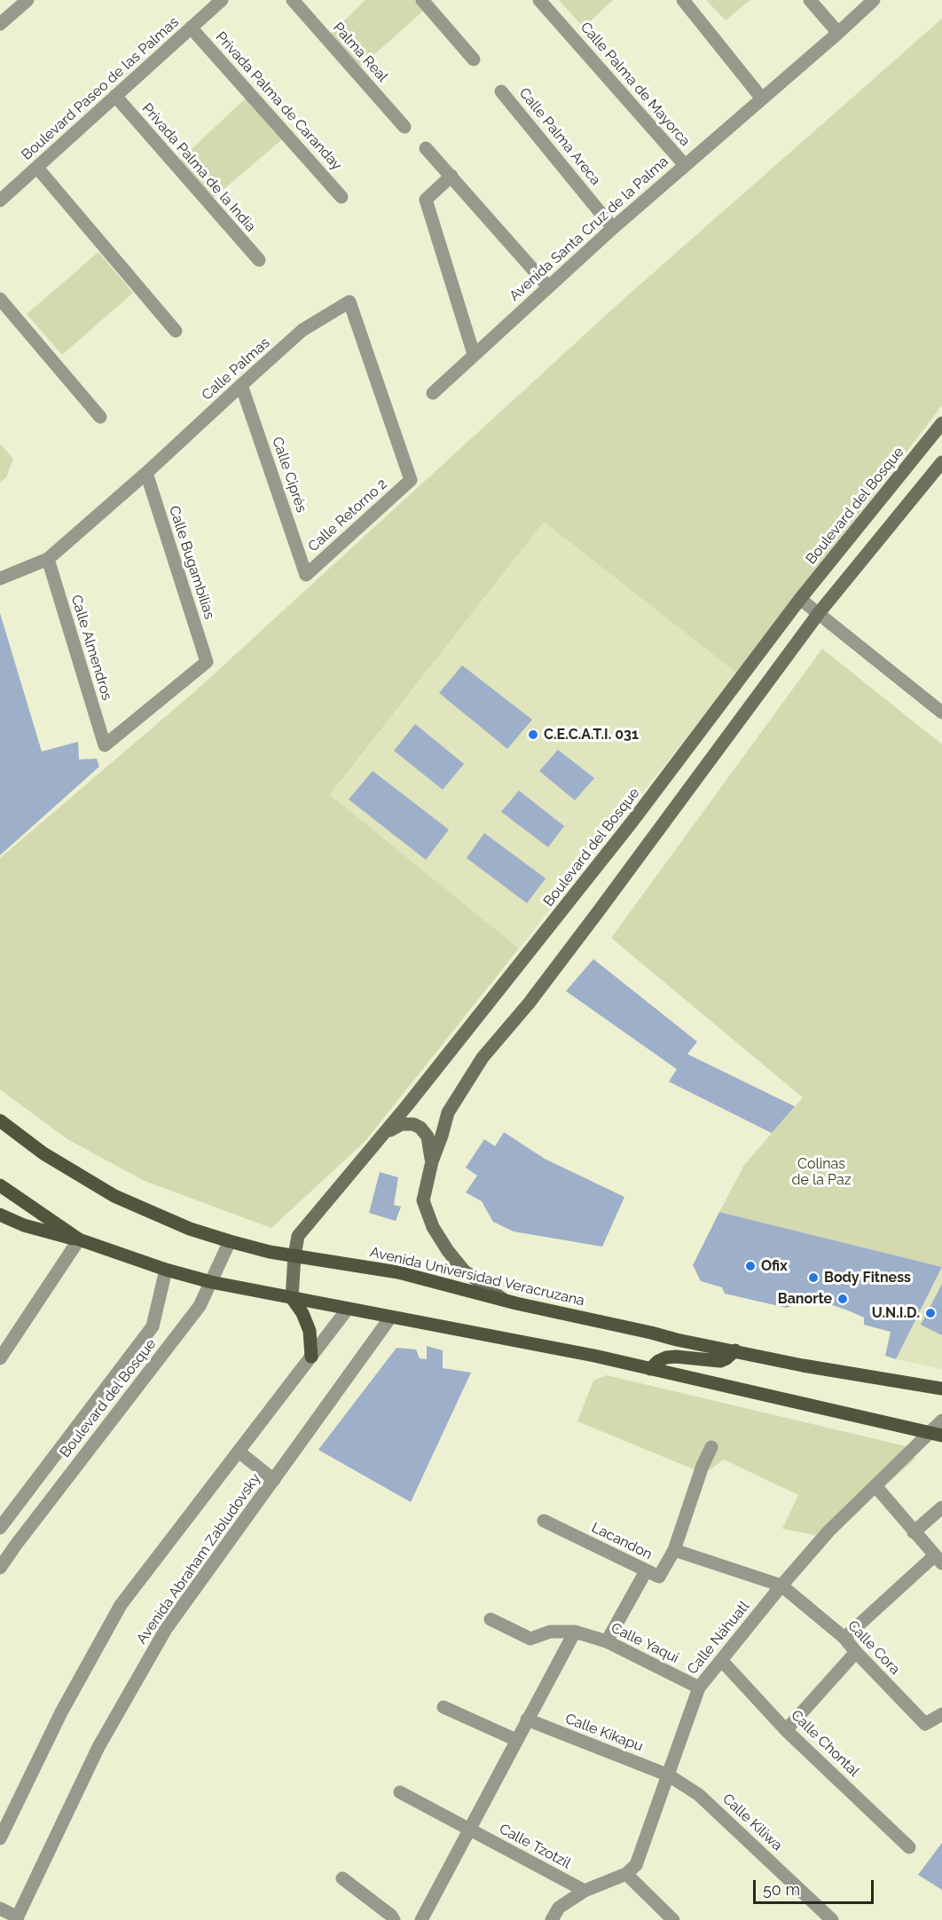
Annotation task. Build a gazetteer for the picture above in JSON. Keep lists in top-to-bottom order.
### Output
{
  "streets": {
    "main road": ["Boulevard del Bosque", "Avenida Universidad Veracruzana"],
    "street": [
      "Palma Real",
      "Calle Palma de Mayorca",
      "Boulevard Paseo de las Palmas",
      "Privada Palma de Caranday",
      "Calle Palma Areca",
      "Privada Palma de la India",
      "Avenida Santa Cruz de la Palma",
      "Calle Palmas",
      "Calle Ciprés",
      "Calle Retorno 2",
      "Calle Bugambilias",
      "Calle Almendros",
      "Lacandon",
      "Avenida Abraham Zabludovsky",
      "Calle Náhuatl",
      "Calle Yaqui",
      "Calle Cora",
      "Calle Kikapu",
      "Calle Chontal",
      "Calle Kiliwa",
      "Calle Tzotzil"
    ]
  },
  "crossings": [
    ["Calle Palma de Mayorca", "Avenida Santa Cruz de la Palma"],
    ["Boulevard Paseo de las Palmas", "Privada Palma de Caranday"],
    ["Boulevard Paseo de las Palmas", "Privada Palma de la India"],
    ["Calle Palma Areca", "Avenida Santa Cruz de la Palma"],
    ["Calle Palmas", "Calle Ciprés"],
    ["Calle Palmas", "Calle Retorno 2"],
    ["Calle Palmas", "Calle Bugambilias"],
    ["Calle Palmas", "Calle Almendros"],
    ["Calle Ciprés", "Calle Retorno 2"],
    ["Boulevard del Bosque", "Avenida Universidad Veracruzana"],
    ["Calle Bugambilias", "Calle Almendros"],
    ["Calle Náhuatl", "Calle Yaqui"],
    ["Calle Náhuatl", "Calle Cora"],
    ["Calle Náhuatl", "Calle Kikapu"],
    ["Calle Náhuatl", "Calle Chontal"],
    ["Calle Náhuatl", "Calle Kiliwa"],
    ["Calle Kikapu", "Calle Kiliwa"]
  ],
  "parks": ["Colinas de la Paz"],
  "places": [
    "C.E.C.A.T.I. 031",
    "Ofix",
    "Body Fitness",
    "Banorte",
    "U.N.I.D."
  ],
  "scale_bar": "50 m"
}
